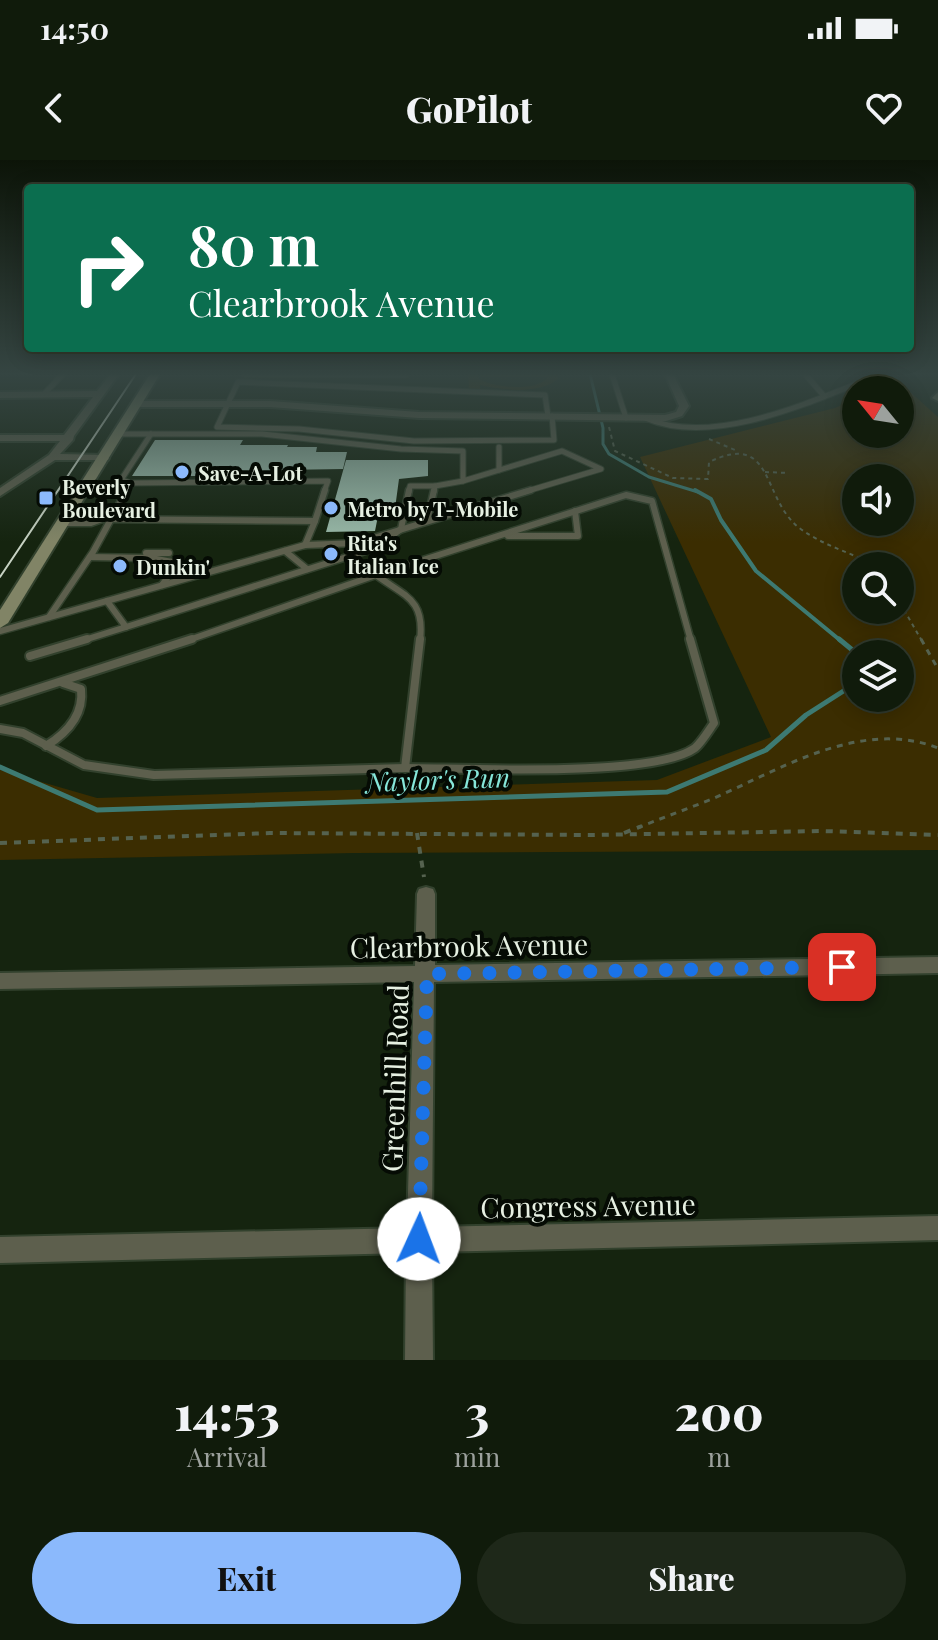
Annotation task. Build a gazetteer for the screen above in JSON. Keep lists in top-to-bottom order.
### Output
{
  "streets": {
    "street": ["Clearbrook Avenue", "Greenhill Road", "Congress Avenue"]
  },
  "crossings": [
    ["Clearbrook Avenue", "Greenhill Road"],
    ["Greenhill Road", "Congress Avenue"]
  ],
  "water": ["Naylor's Run"],
  "places": {
    "other": [
      "Save-A-Lot",
      "Metro by T-Mobile",
      "Rita's Italian Ice",
      "Dunkin'"
    ],
    "transit": ["Beverly Boulevard"]
  },
  "north": "top left",
  "page": {
    "status": "14:50",
    "header": "GoPilot",
    "turn": ["80 m", "Clearbrook Avenue"],
    "eta": [
      "14:53",
      "Arrival",
      "3",
      "min",
      "200",
      "m"
    ],
    "buttons": ["Exit", "Share"]
  }
}
